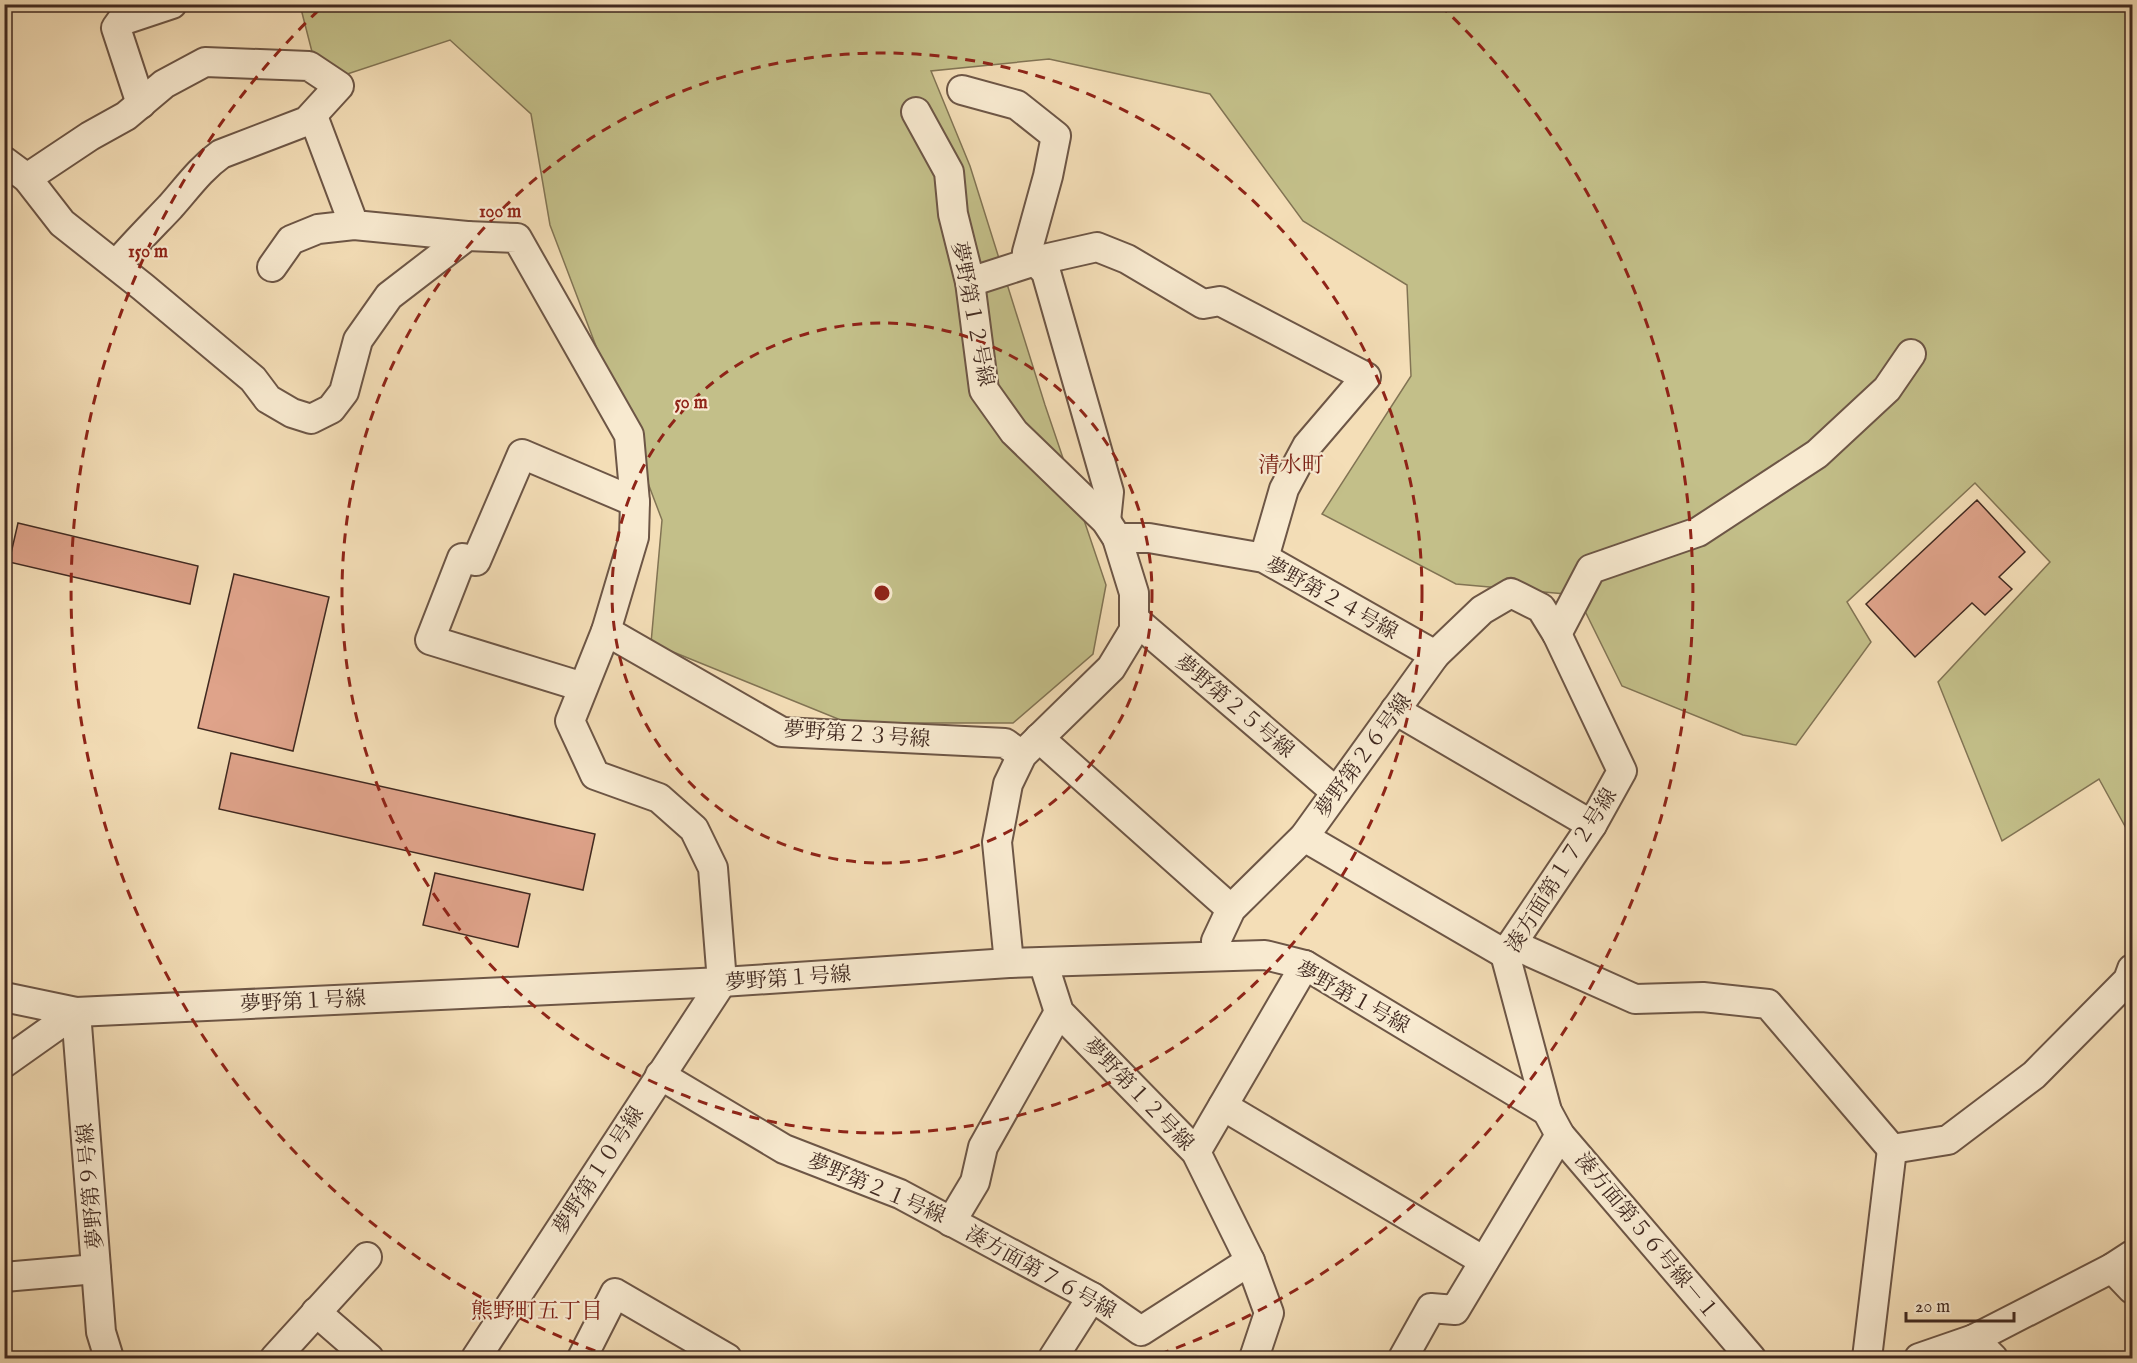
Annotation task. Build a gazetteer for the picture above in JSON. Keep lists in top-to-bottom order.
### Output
{
  "streets": {
    "street": [
      "夢野第１２号線",
      "夢野第２４号線",
      "夢野第２５号線",
      "夢野第２３号線",
      "夢野第２６号線",
      "湊方面第１７２号線",
      "夢野第１号線",
      "夢野第１０号線",
      "夢野第９号線",
      "夢野第２１号線",
      "湊方面第５６号線－１",
      "湊方面第７６号線"
    ]
  },
  "crossings": [
    ["夢野第１２号線", "夢野第２４号線"],
    ["夢野第１２号線", "夢野第２５号線"],
    ["夢野第１２号線", "夢野第２３号線"],
    ["夢野第１２号線", "夢野第１号線"],
    ["夢野第１２号線", "夢野第２１号線"],
    ["夢野第１２号線", "湊方面第７６号線"],
    ["夢野第２４号線", "夢野第２６号線"],
    ["夢野第２５号線", "夢野第２６号線"],
    ["夢野第２３号線", "夢野第２６号線"],
    ["夢野第２６号線", "湊方面第１７２号線"],
    ["夢野第２６号線", "夢野第１号線"],
    ["湊方面第１７２号線", "夢野第１号線"],
    ["湊方面第１７２号線", "湊方面第５６号線－１"],
    ["夢野第１号線", "夢野第１０号線"],
    ["夢野第１号線", "夢野第９号線"],
    ["夢野第１号線", "湊方面第５６号線－１"],
    ["夢野第１０号線", "夢野第２１号線"],
    ["夢野第２１号線", "湊方面第７６号線"]
  ],
  "districts": ["清水町", "熊野町五丁目"],
  "scale_bar": "20 m",
  "rings": ["100 m", "150 m", "50 m"]
}
